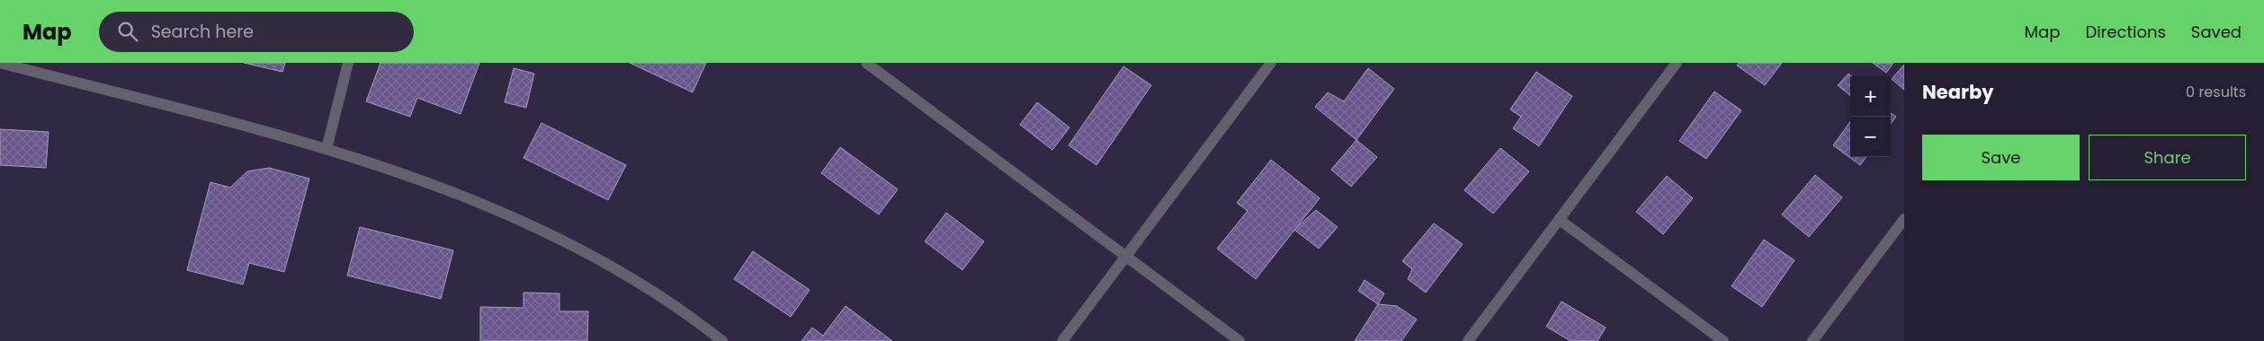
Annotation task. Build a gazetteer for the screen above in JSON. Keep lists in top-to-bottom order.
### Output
{
  "page": {
    "header": "Map",
    "search": "Search here",
    "nav": ["Map", "Directions", "Saved"],
    "heading": ["Nearby", "0 results"],
    "map_buttons": ["+", "−"],
    "buttons": ["Save", "Share"]
  }
}
